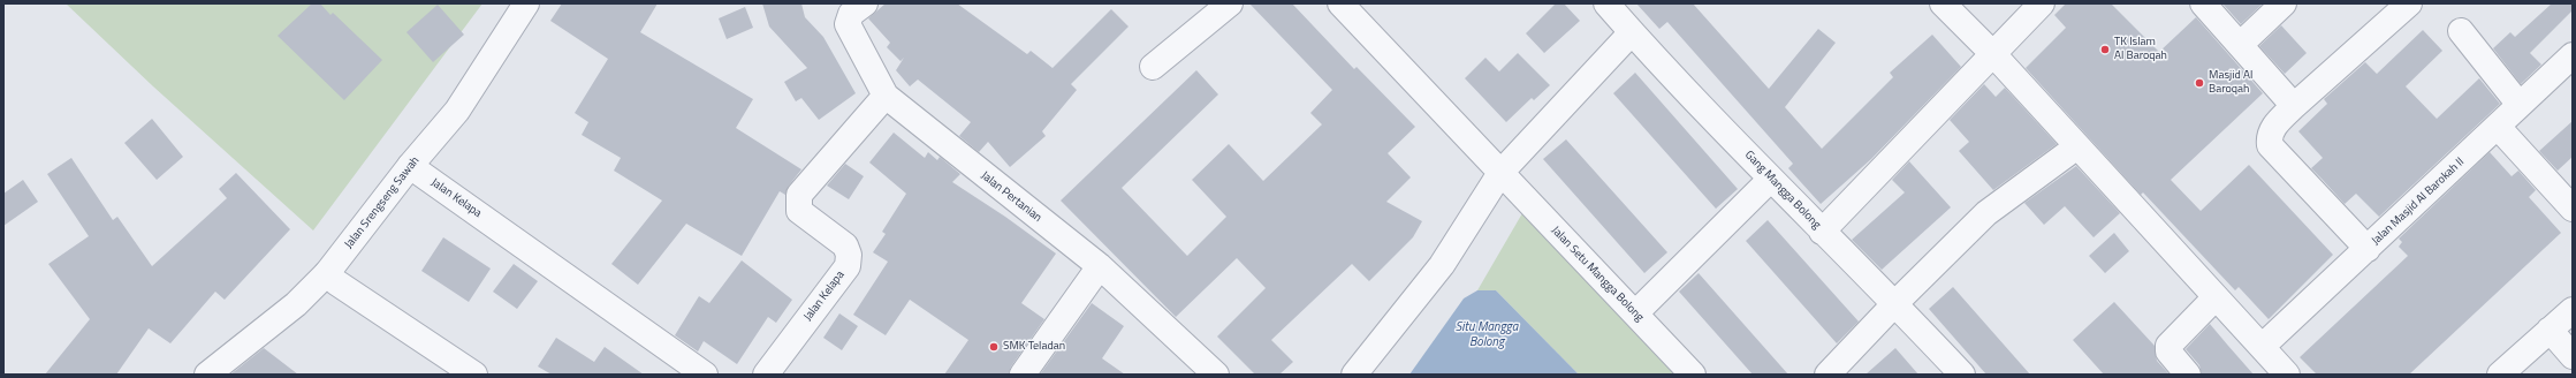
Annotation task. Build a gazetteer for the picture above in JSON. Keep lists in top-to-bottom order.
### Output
{
  "streets": {
    "street": [
      "Gang Mangga Bolong",
      "Jalan Pertanian",
      "Jalan Kelapa",
      "Jalan Masjid Al Barokah II",
      "Jalan Srengseng Sawah",
      "Jalan Setu Mangga Bolong"
    ]
  },
  "crossings": [
    ["Jalan Pertanian", "Jalan Kelapa"],
    ["Jalan Kelapa", "Jalan Srengseng Sawah"]
  ],
  "water": ["Situ Mangga Bolong"],
  "places": ["TK Islam Al Baroqah", "Masjid Al Baroqah", "SMK Teladan"]
}
